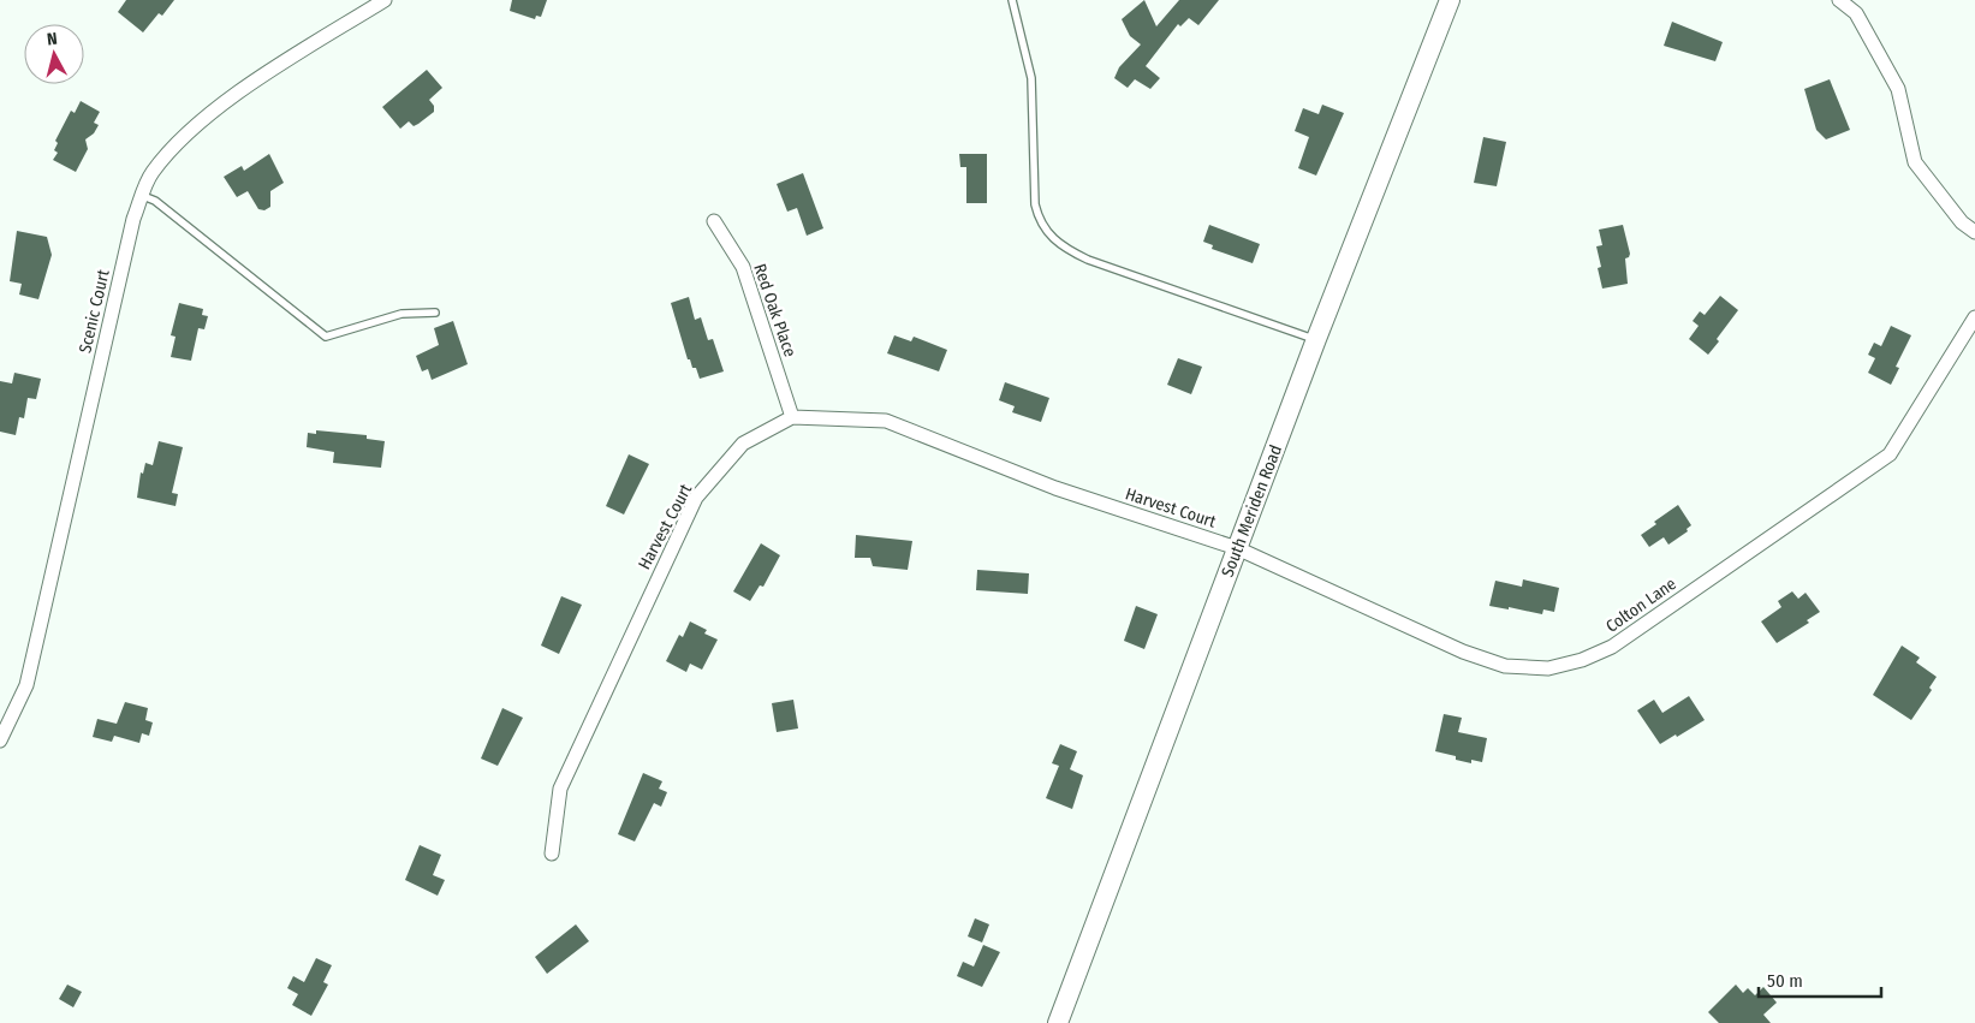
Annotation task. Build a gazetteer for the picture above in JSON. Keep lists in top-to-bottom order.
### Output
{
  "streets": {
    "main road": ["South Meriden Road"],
    "street": [
      "Red Oak Place",
      "Scenic Court",
      "Harvest Court",
      "Colton Lane"
    ]
  },
  "crossings": [
    ["Red Oak Place", "Harvest Court"],
    ["Harvest Court", "South Meriden Road"],
    ["Harvest Court", "Colton Lane"],
    ["South Meriden Road", "Colton Lane"]
  ],
  "scale_bar": "50 m",
  "north": "top"
}
